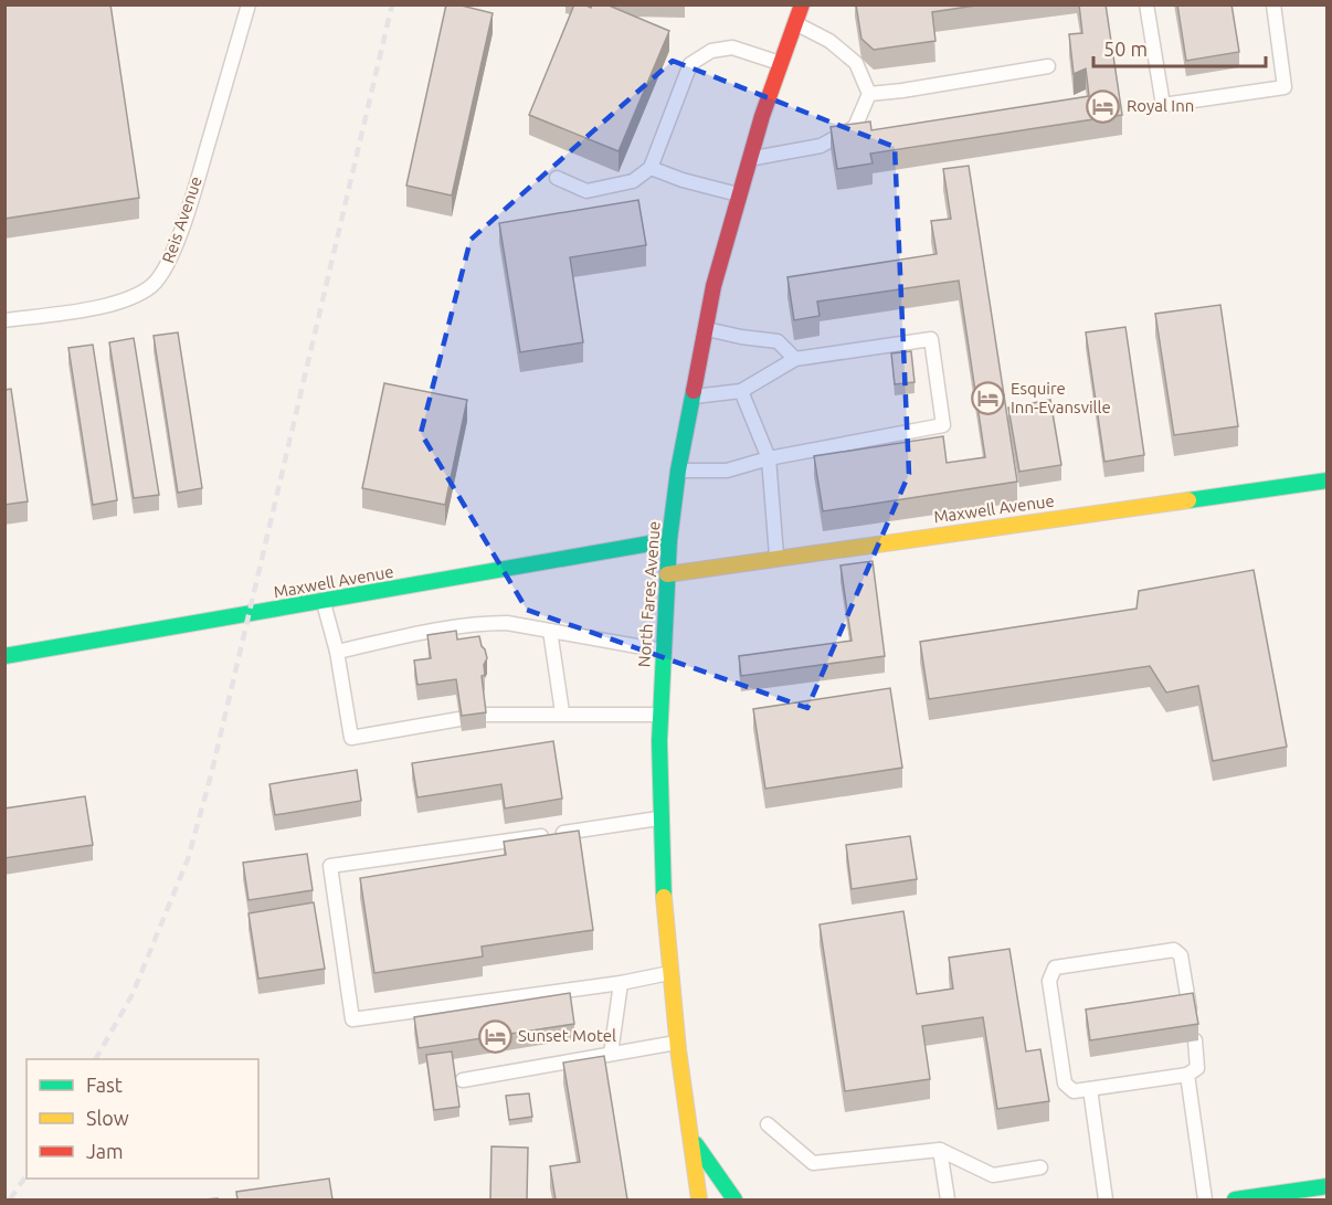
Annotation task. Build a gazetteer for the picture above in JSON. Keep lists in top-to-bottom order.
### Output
{
  "streets": {
    "street": ["Maxwell Avenue", "North Fares Avenue"],
    "lane": ["Reis Avenue"]
  },
  "crossings": [
    ["Maxwell Avenue", "North Fares Avenue"]
  ],
  "places": {
    "hotel": ["Royal Inn", "Esquire Inn-Evansville", "Sunset Motel"]
  },
  "legend": ["Fast", "Slow", "Jam"],
  "scale_bar": "50 m"
}
